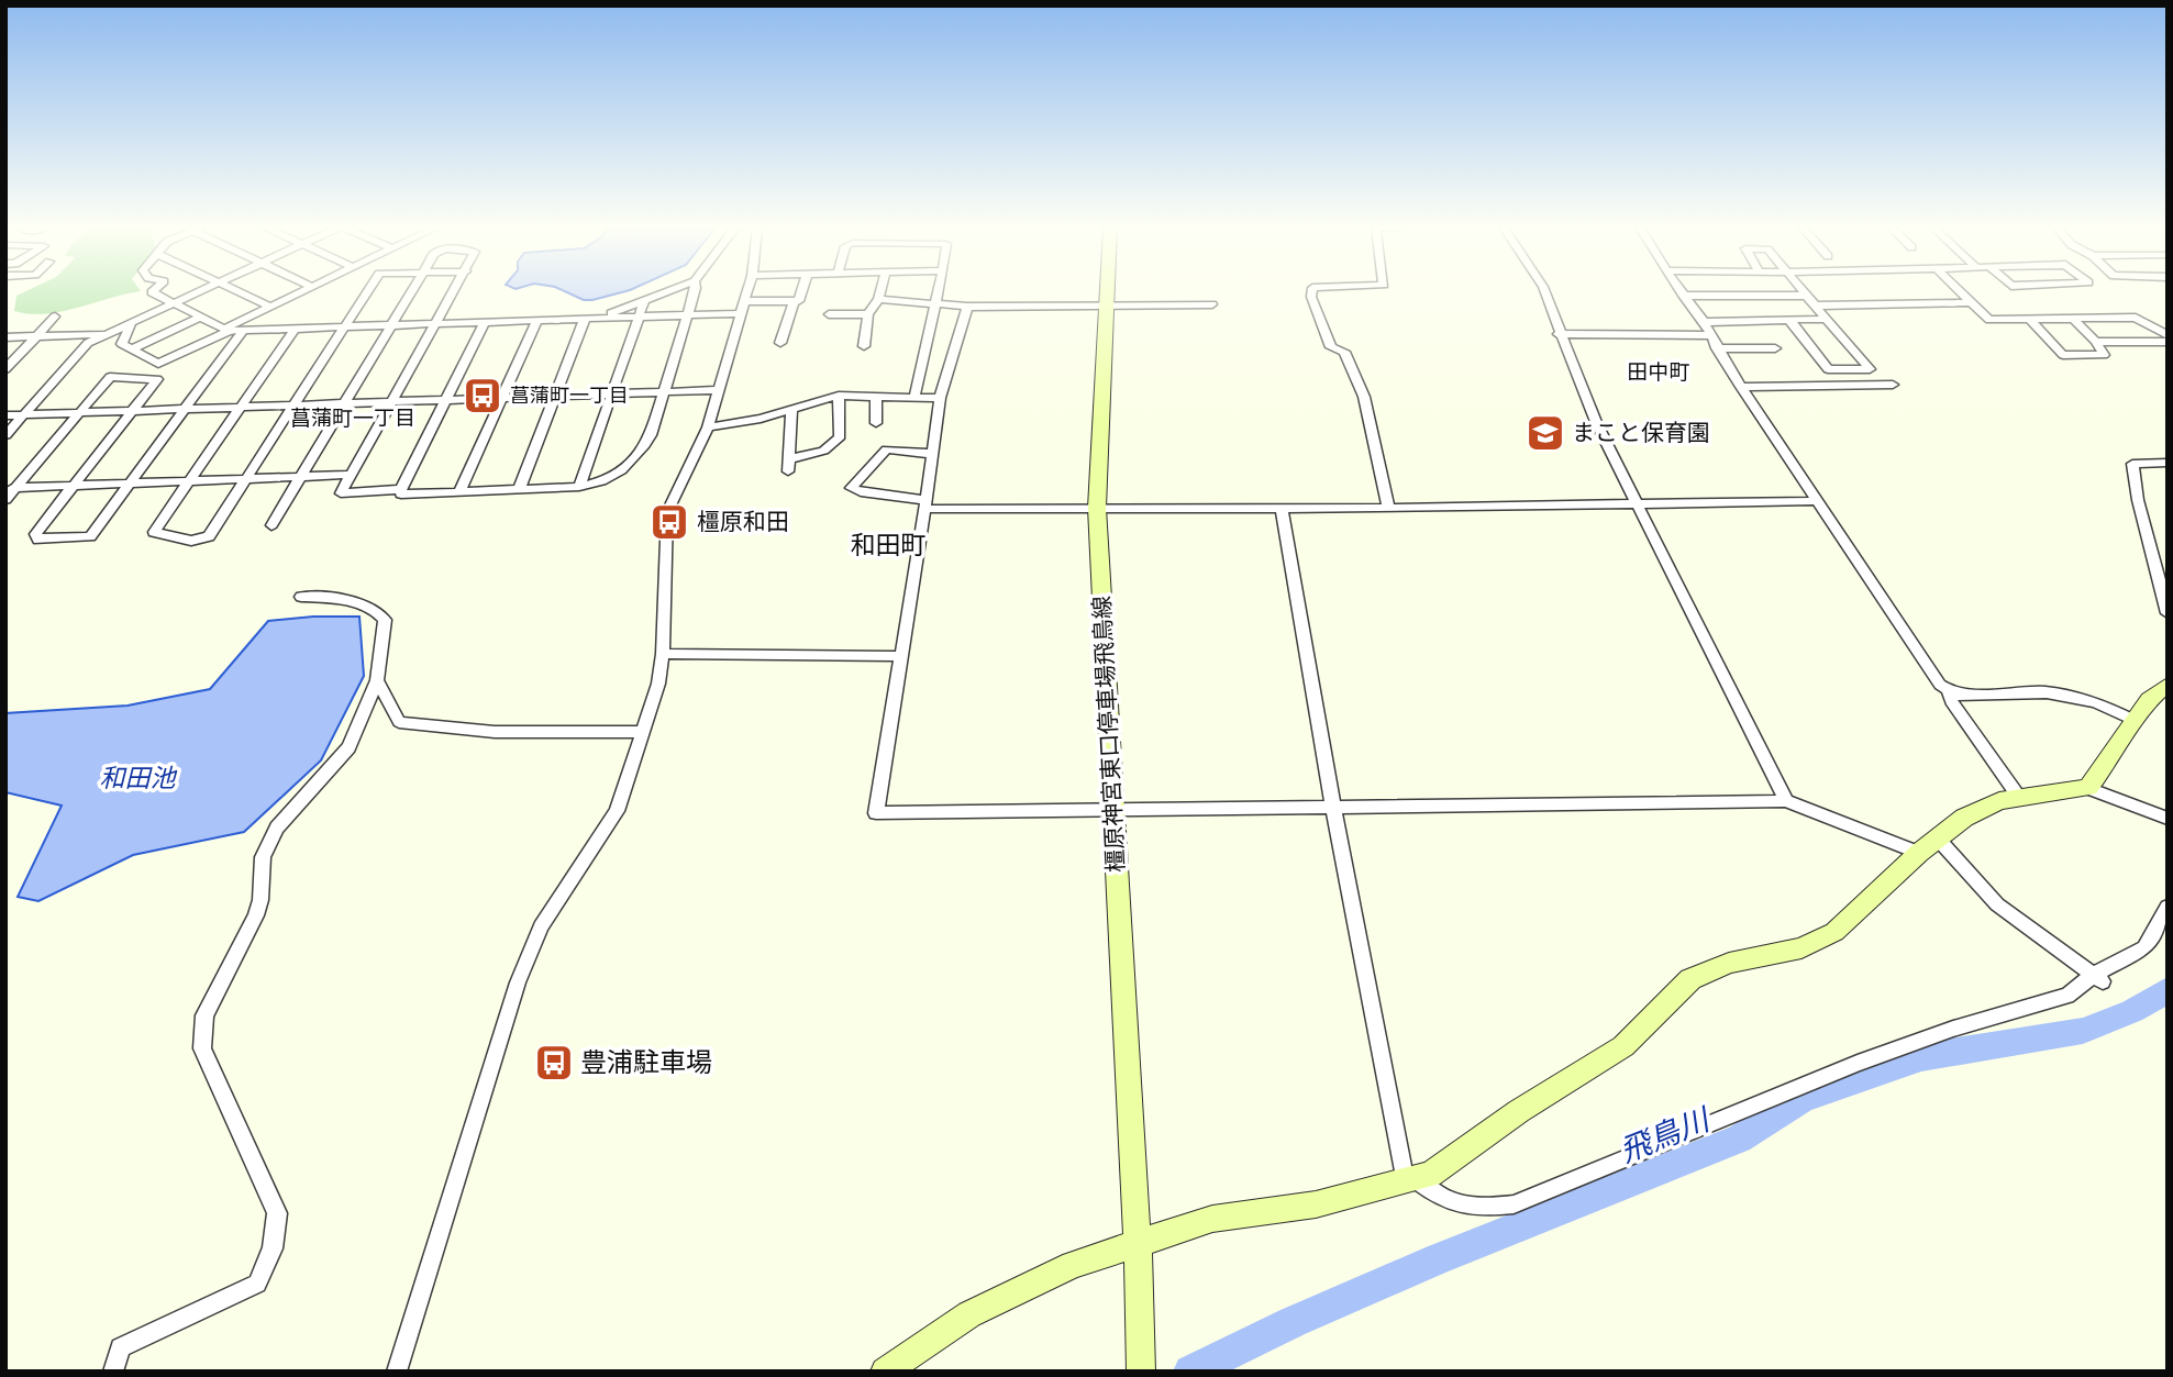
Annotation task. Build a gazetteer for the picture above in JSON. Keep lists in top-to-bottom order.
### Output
{
  "streets": {
    "main road": ["橿原神宮東口停車場飛鳥線"]
  },
  "districts": ["田中町", "菖蒲町一丁目", "和田町"],
  "water": ["和田池", "飛鳥川"],
  "places": {
    "bus stop": ["菖蒲町一丁目", "橿原和田", "豊浦駐車場"],
    "school or university": ["まこと保育園"]
  }
}
